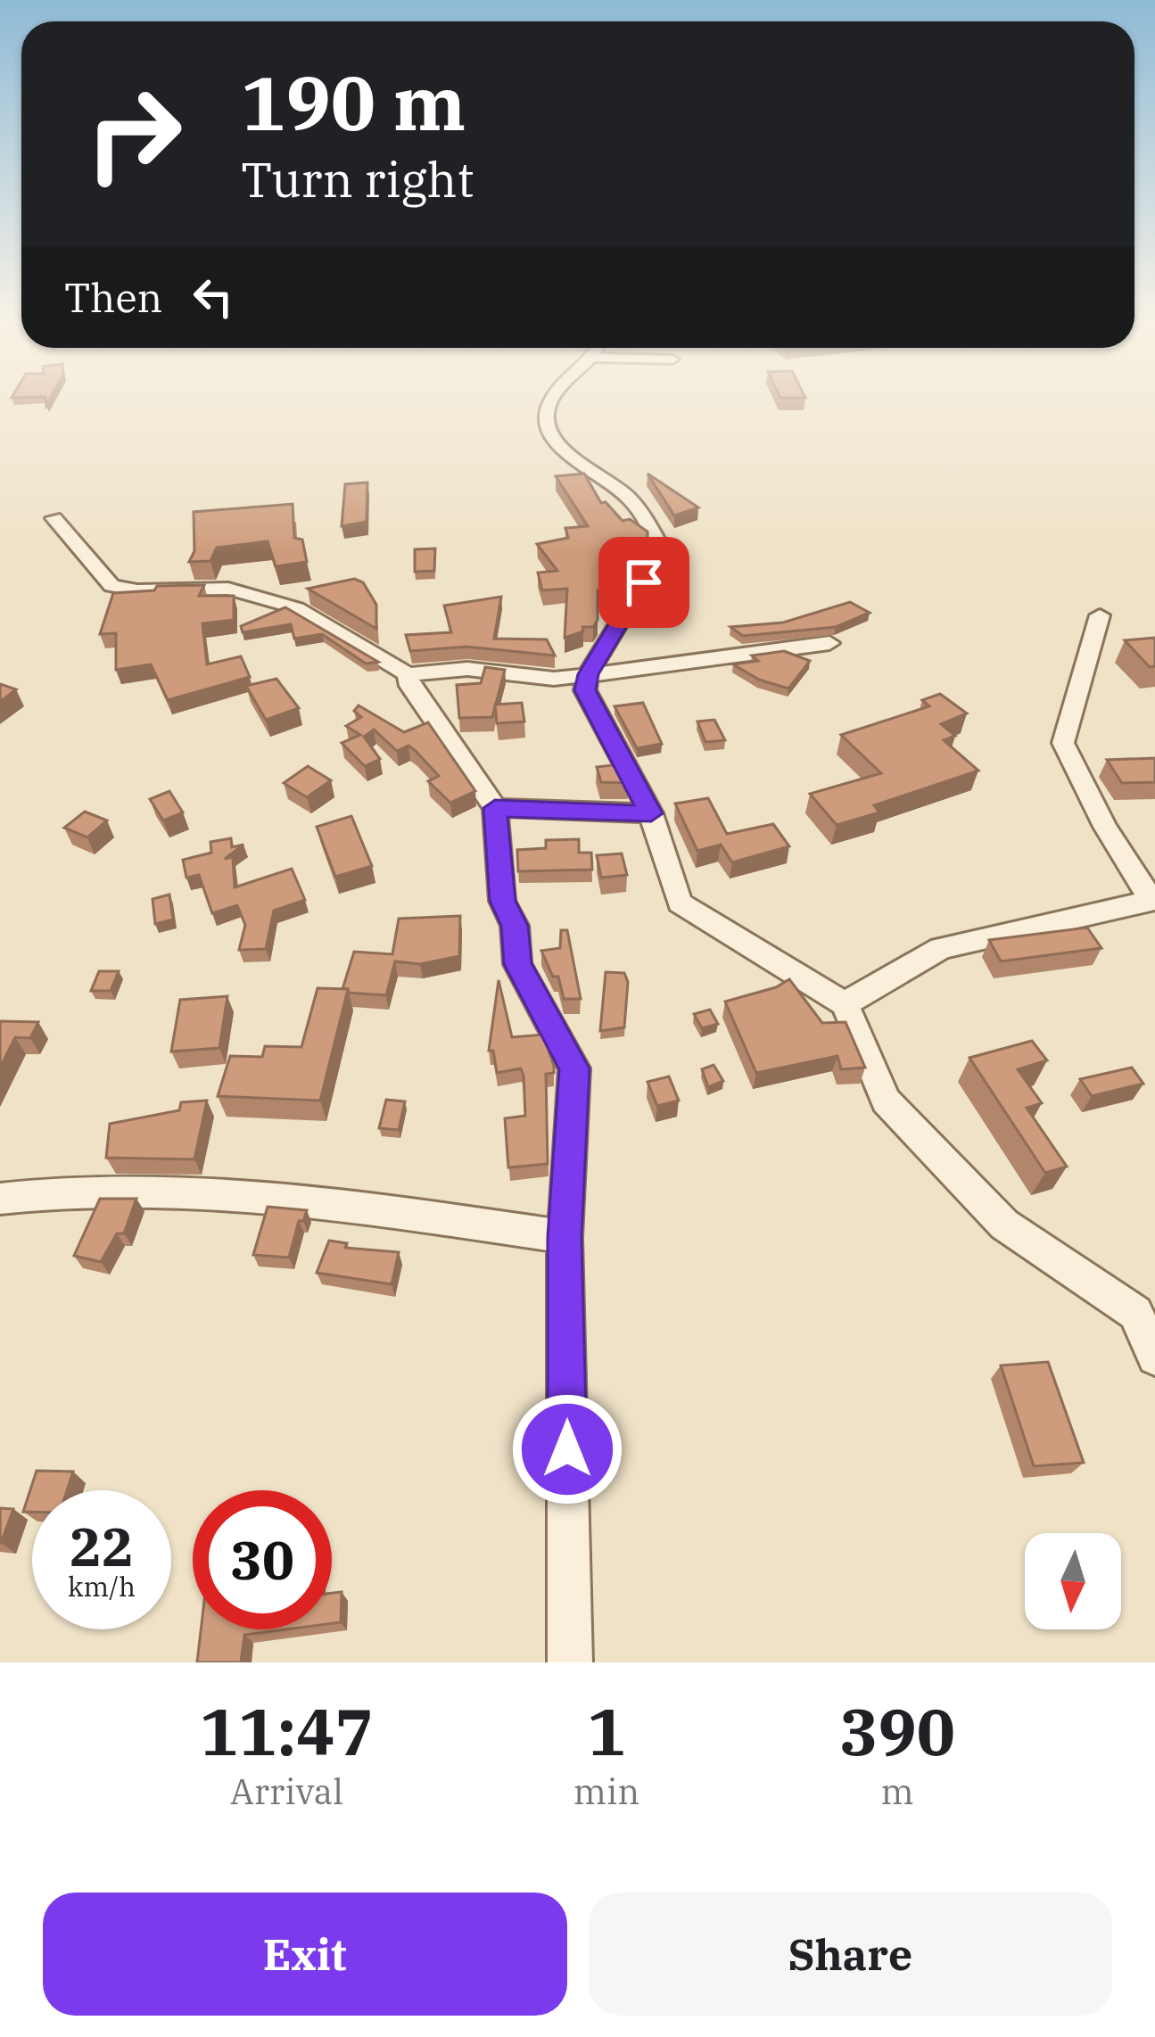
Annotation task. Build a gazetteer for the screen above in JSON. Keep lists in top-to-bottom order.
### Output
{
  "north": "bottom",
  "page": {
    "turn": ["190 m", "Turn right"],
    "then": "Then",
    "speed": "22 km/h",
    "limit": "30",
    "eta": [
      "11:47",
      "Arrival",
      "1",
      "min",
      "390",
      "m"
    ],
    "buttons": ["Exit", "Share"]
  }
}
